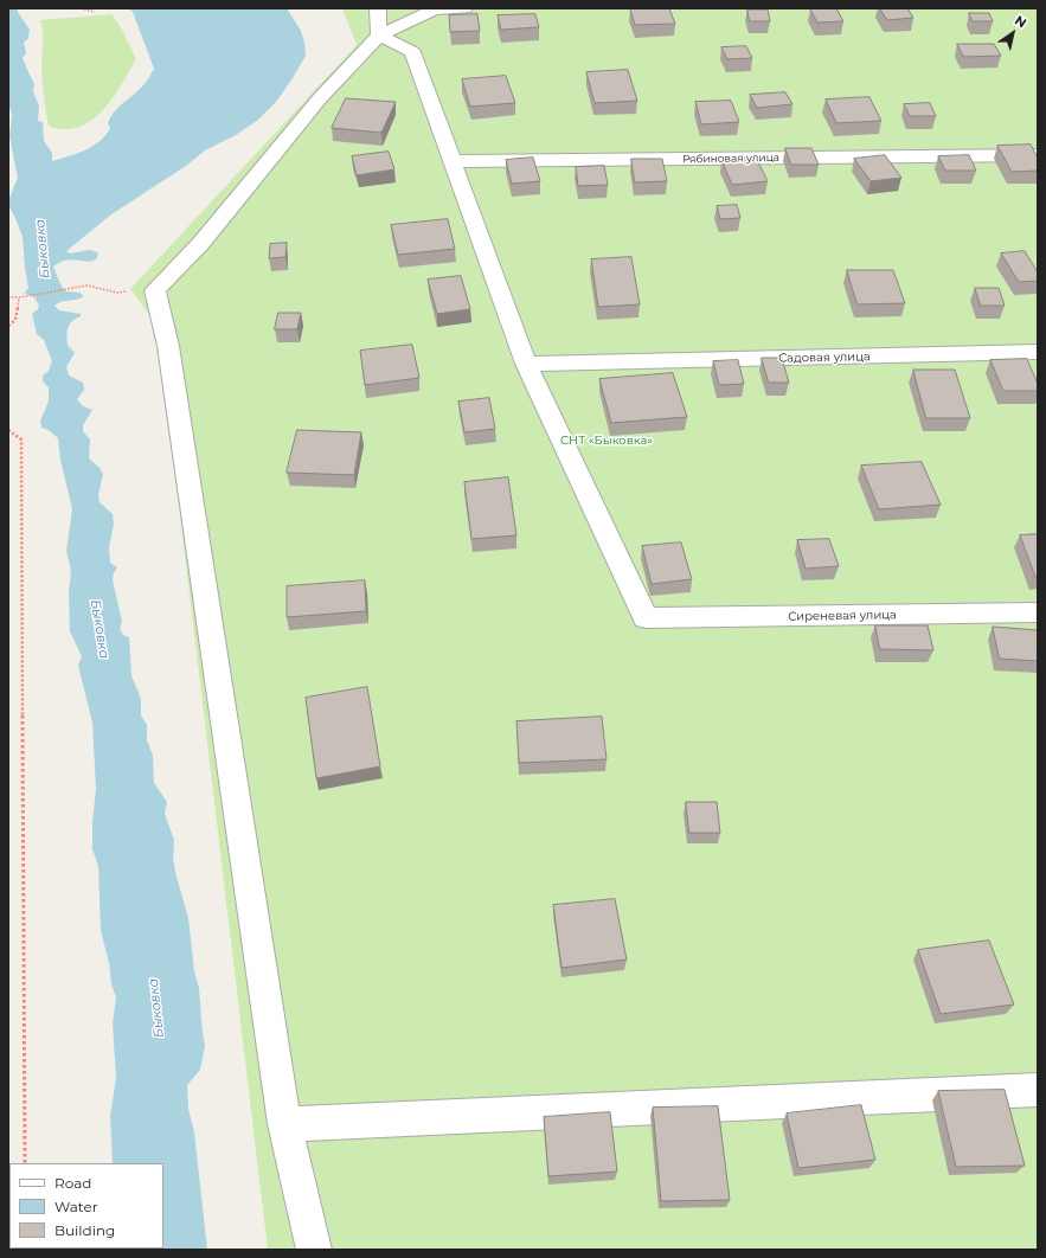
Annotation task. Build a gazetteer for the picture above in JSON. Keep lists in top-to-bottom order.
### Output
{
  "streets": {
    "street": ["Рябиновая улица", "Садовая улица", "Сиреневая улица"]
  },
  "crossings": [
    ["Садовая улица", "Сиреневая улица"]
  ],
  "water": ["Быковка"],
  "parks": ["СНТ «Быковка»"],
  "legend": ["Road", "Water", "Building"],
  "north": "top right"
}
